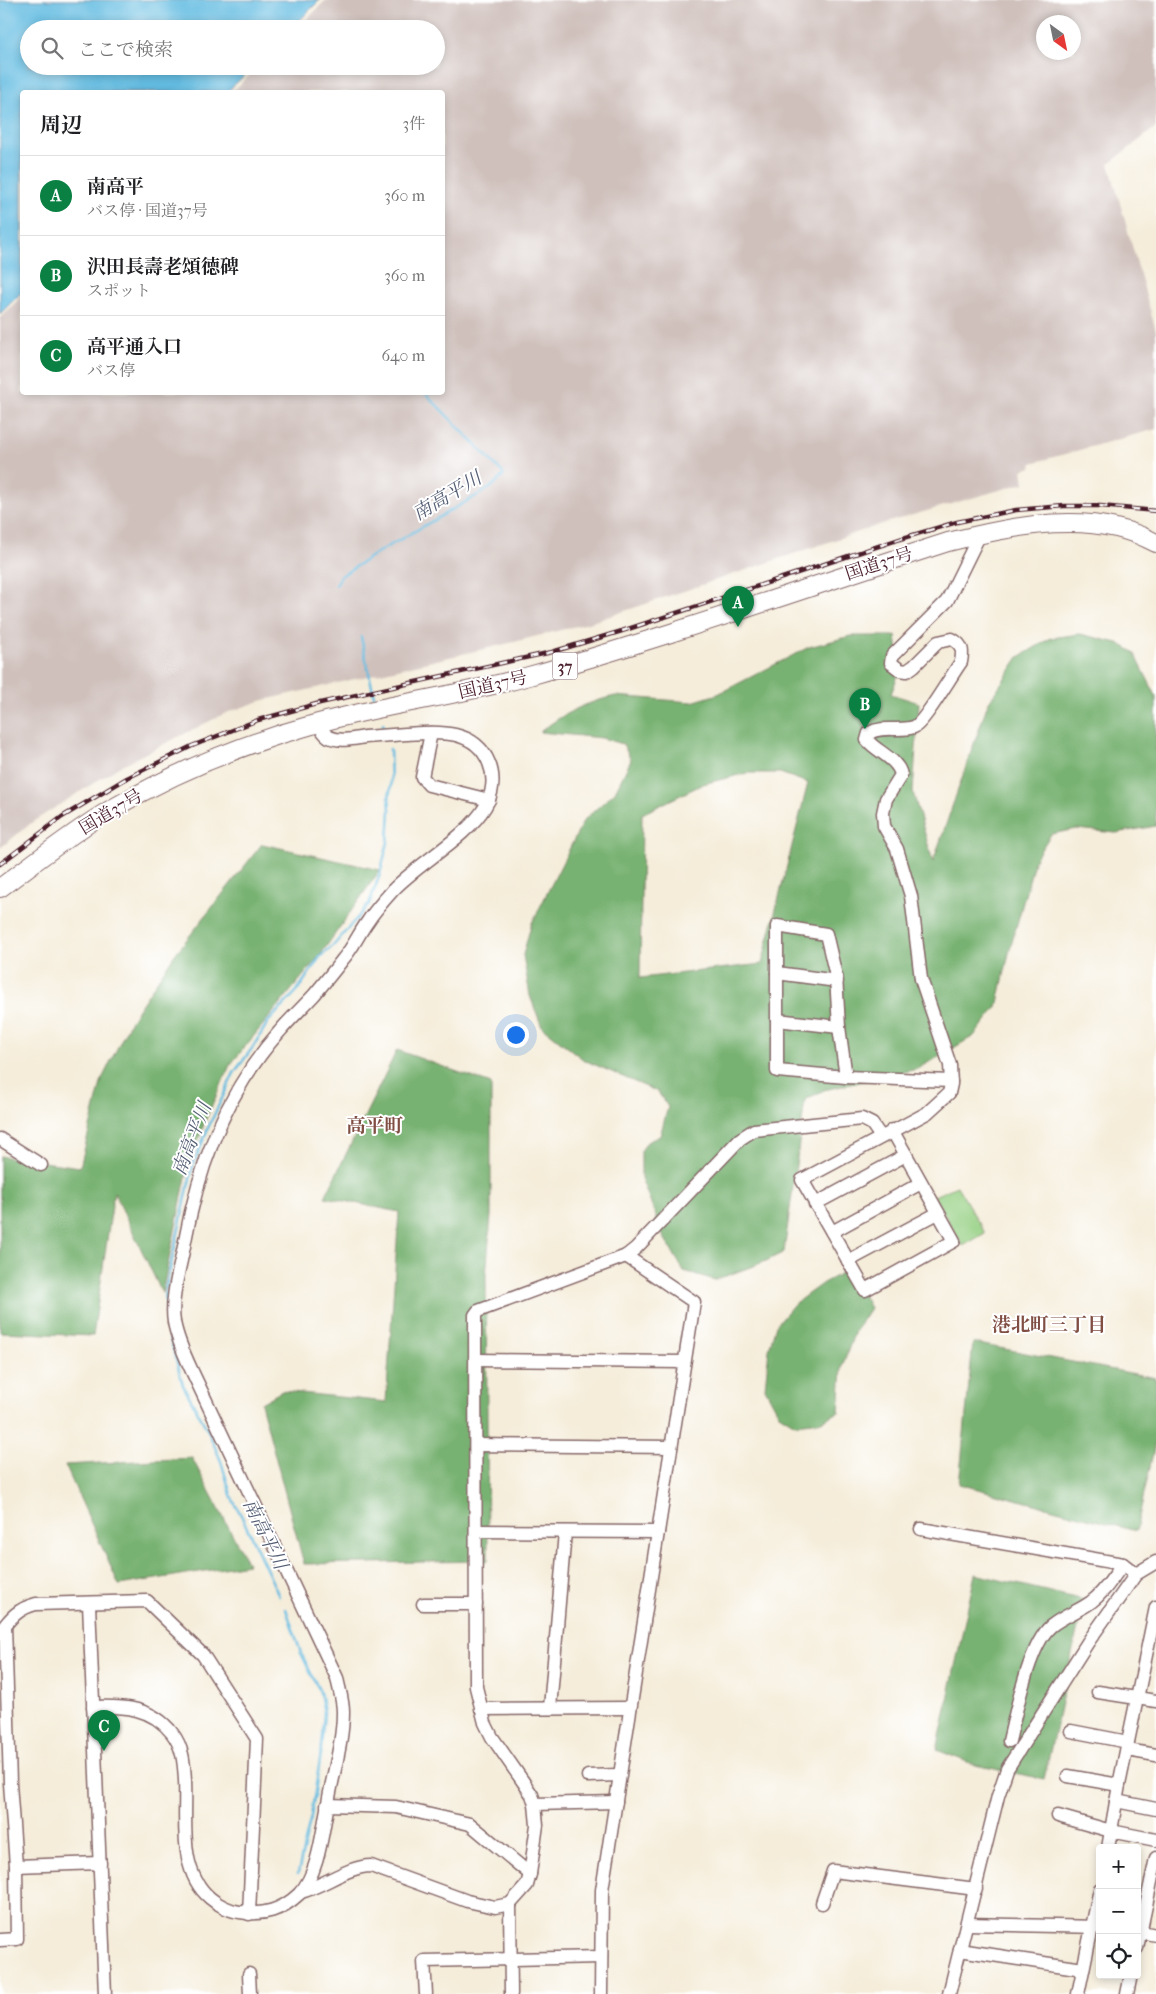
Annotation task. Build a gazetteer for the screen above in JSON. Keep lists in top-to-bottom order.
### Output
{
  "streets": {
    "highway": ["国道37号", "37"]
  },
  "districts": ["高平町", "港北町三丁目"],
  "water": ["南高平川"],
  "north": "bottom right",
  "page": {
    "search": "ここで検索",
    "heading": ["周辺", "3件"],
    "list": [
      {
        "mark": "A",
        "name": "南高平",
        "note": "バス停 · 国道37号",
        "value": "360 m"
      },
      {
        "mark": "B",
        "name": "沢田長壽老頌徳碑",
        "note": "スポット",
        "value": "360 m"
      },
      {
        "mark": "C",
        "name": "高平通入口",
        "note": "バス停",
        "value": "640 m"
      }
    ],
    "pins": ["A", "B", "C"],
    "map_buttons": ["+", "−"]
  }
}
